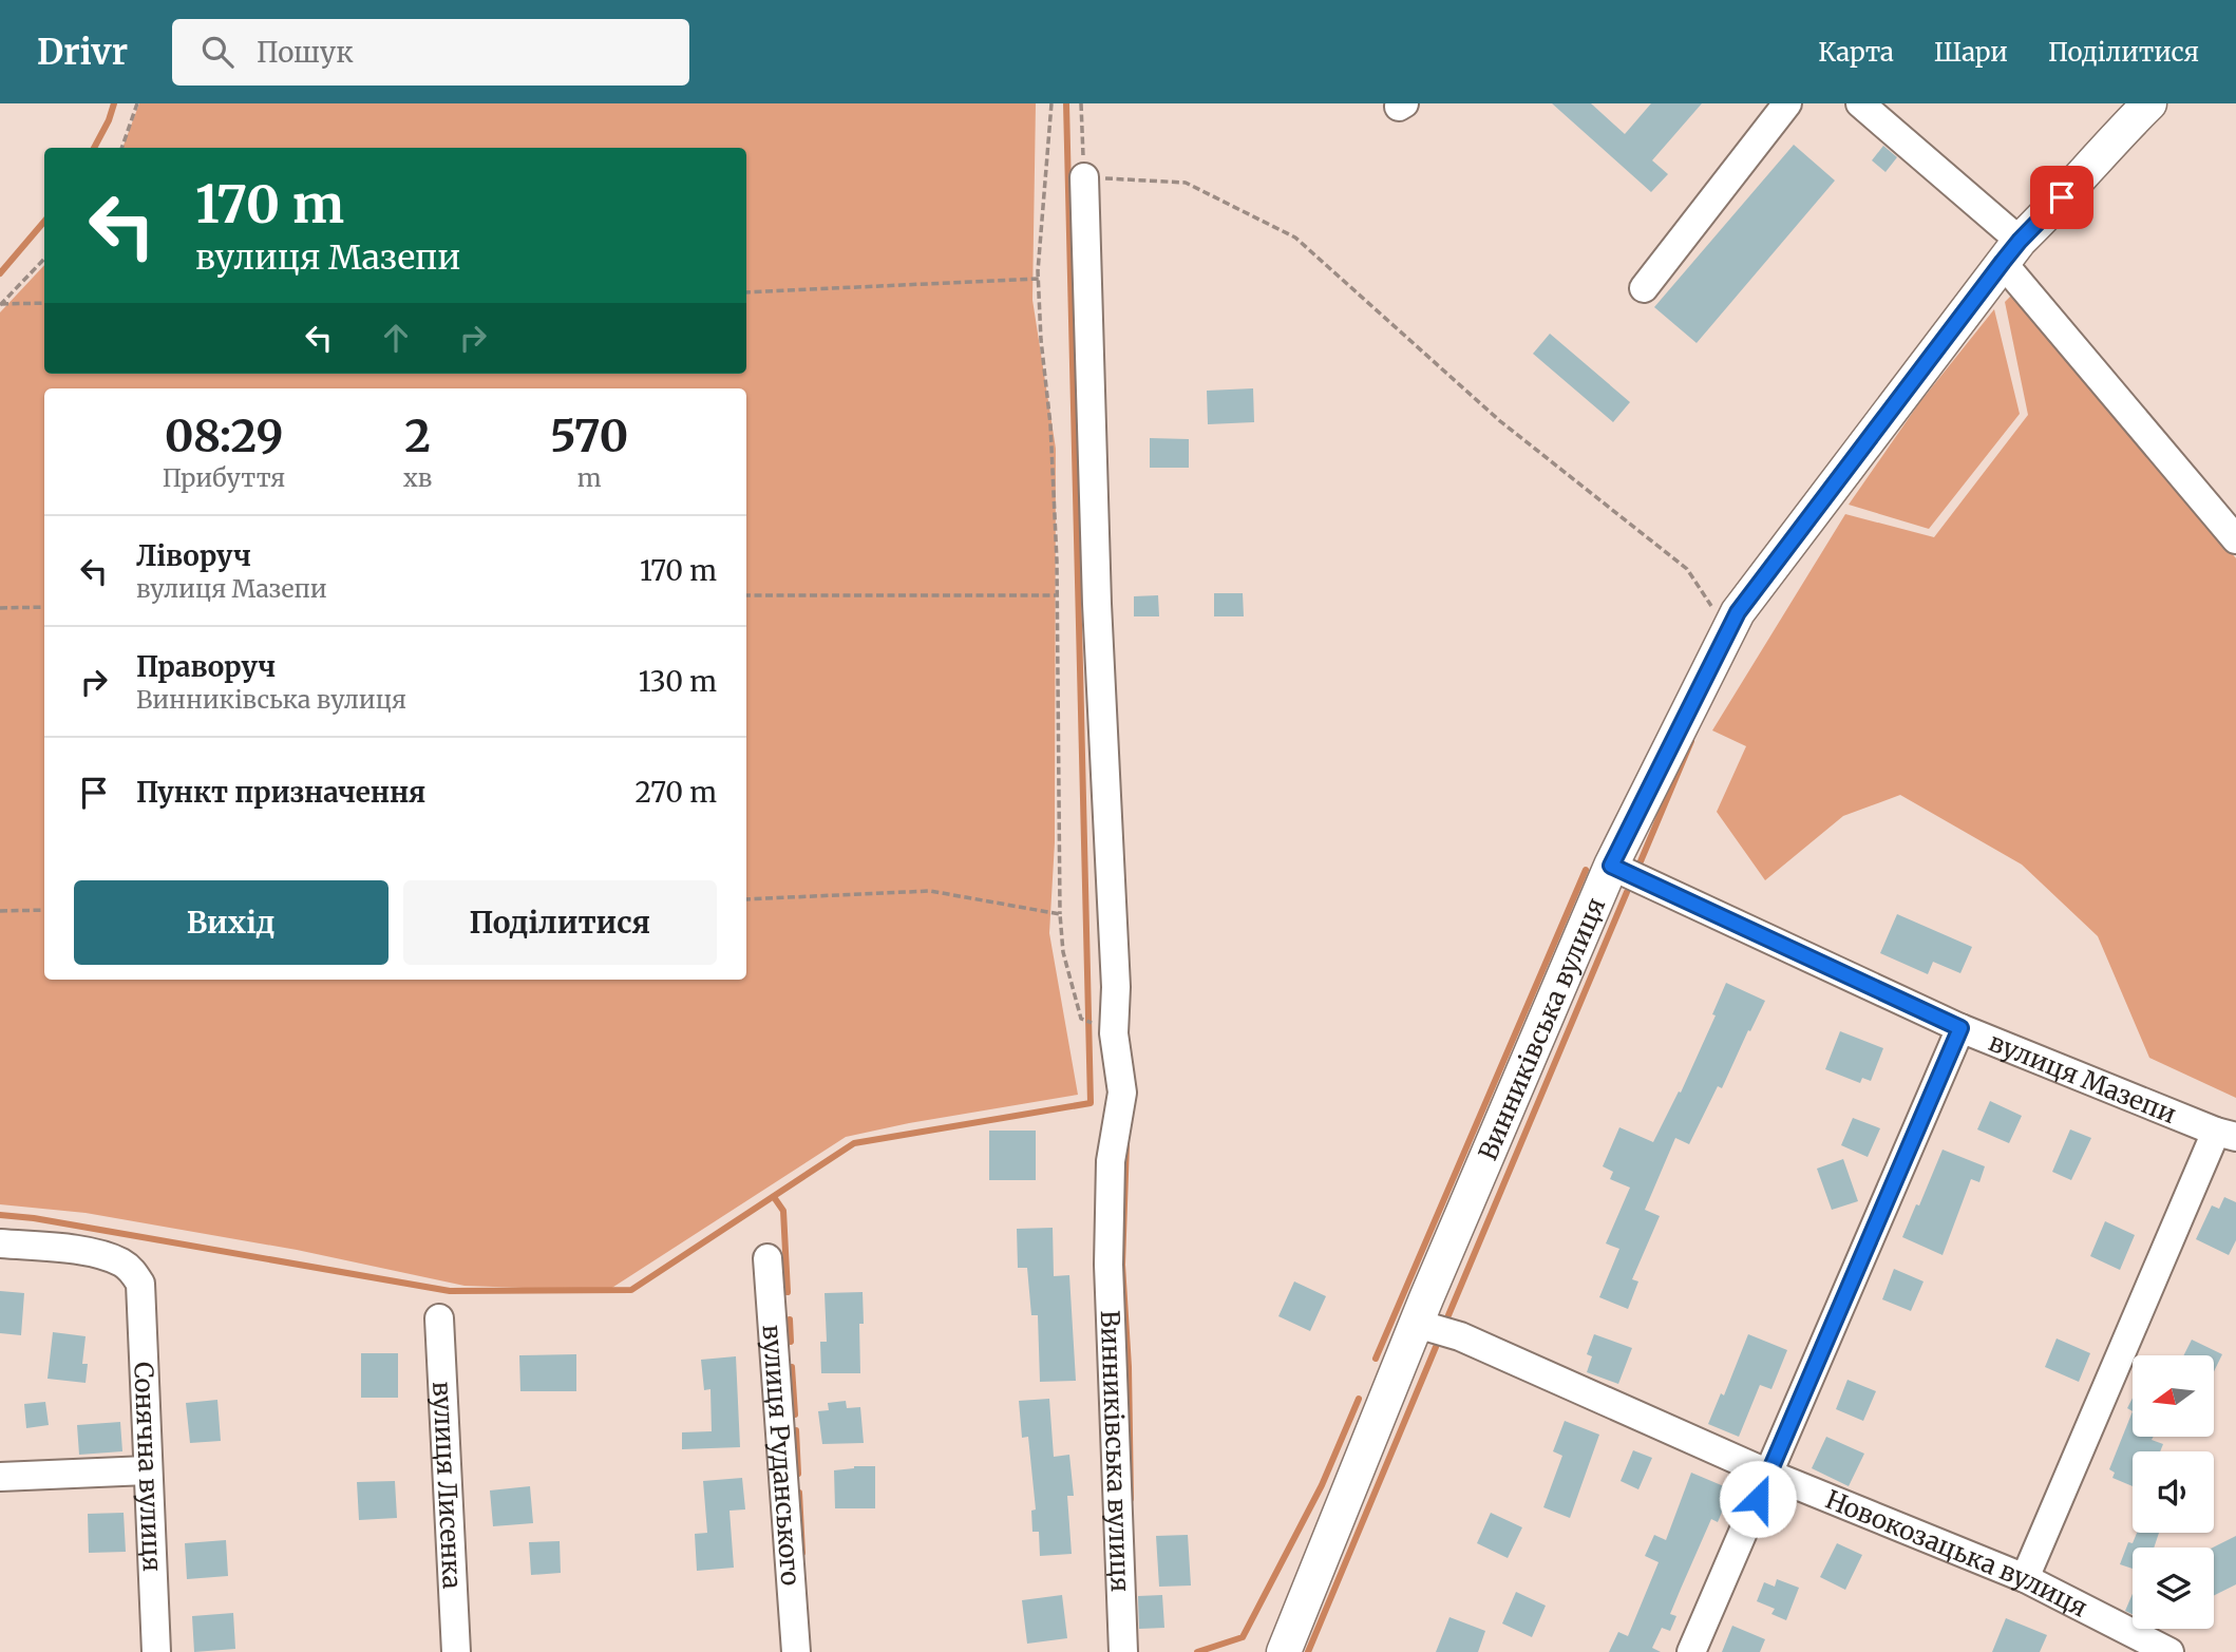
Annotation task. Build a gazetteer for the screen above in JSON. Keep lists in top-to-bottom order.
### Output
{
  "streets": {
    "main road": ["Винниківська вулиця"],
    "street": [
      "вулиця Мазепи",
      "вулиця Руданського",
      "Сонячна вулиця",
      "вулиця Лисенка",
      "Новокозацька вулиця"
    ]
  },
  "crossings": [
    ["Винниківська вулиця", "вулиця Мазепи"],
    ["Винниківська вулиця", "Новокозацька вулиця"]
  ],
  "north": "left",
  "page": {
    "header": "Drivr",
    "search": "Пошук",
    "nav": ["Карта", "Шари", "Поділитися"],
    "turn": ["170 m", "вулиця Мазепи"],
    "eta": [
      "08:29",
      "Прибуття",
      "2",
      "хв",
      "570",
      "m"
    ],
    "list": [
      {
        "name": "Ліворуч",
        "note": "вулиця Мазепи",
        "value": "170 m"
      },
      {
        "name": "Праворуч",
        "note": "Винниківська вулиця",
        "value": "130 m"
      },
      {
        "name": "Пункт призначення",
        "value": "270 m"
      }
    ],
    "buttons": ["Вихід", "Поділитися"]
  }
}
